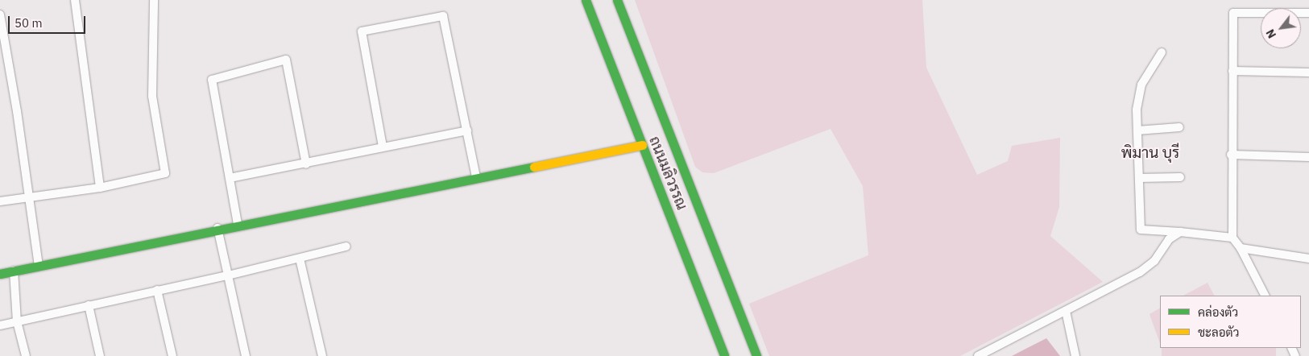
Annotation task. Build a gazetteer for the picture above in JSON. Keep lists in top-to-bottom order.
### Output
{
  "streets": {
    "main road": ["ถนนมลิวรรณ"]
  },
  "districts": ["พิมาน บุรี"],
  "legend": ["คล่องตัว", "ชะลอตัว"],
  "scale_bar": "50 m",
  "north": "bottom left"
}
